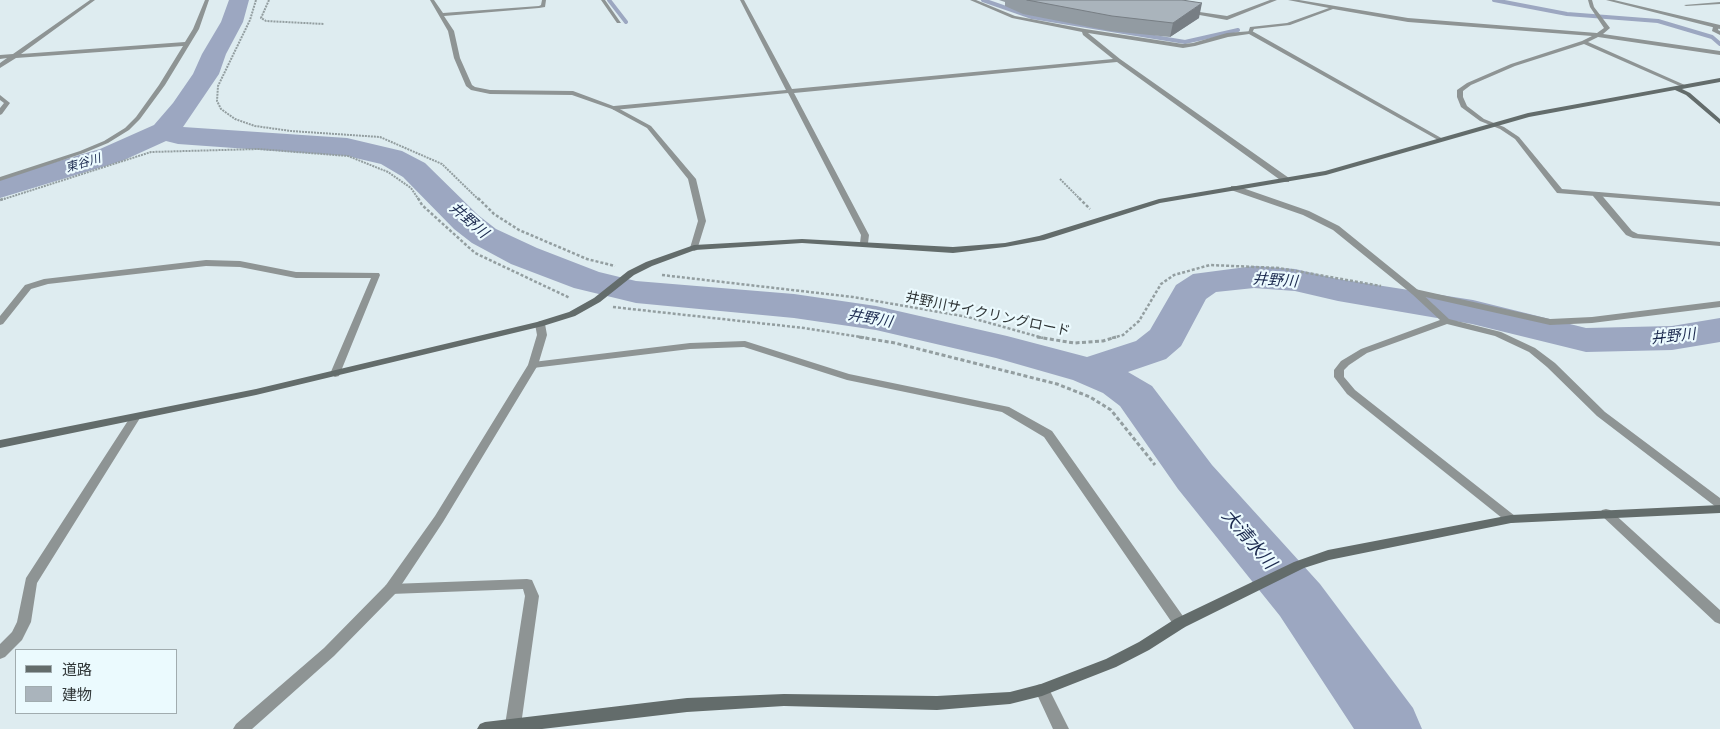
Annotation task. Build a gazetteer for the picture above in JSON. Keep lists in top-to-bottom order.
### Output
{
  "streets": {
    "path": ["井野川サイクリングロード"]
  },
  "water": ["東谷川", "井野川", "大清水川"],
  "legend": ["道路", "建物"]
}
